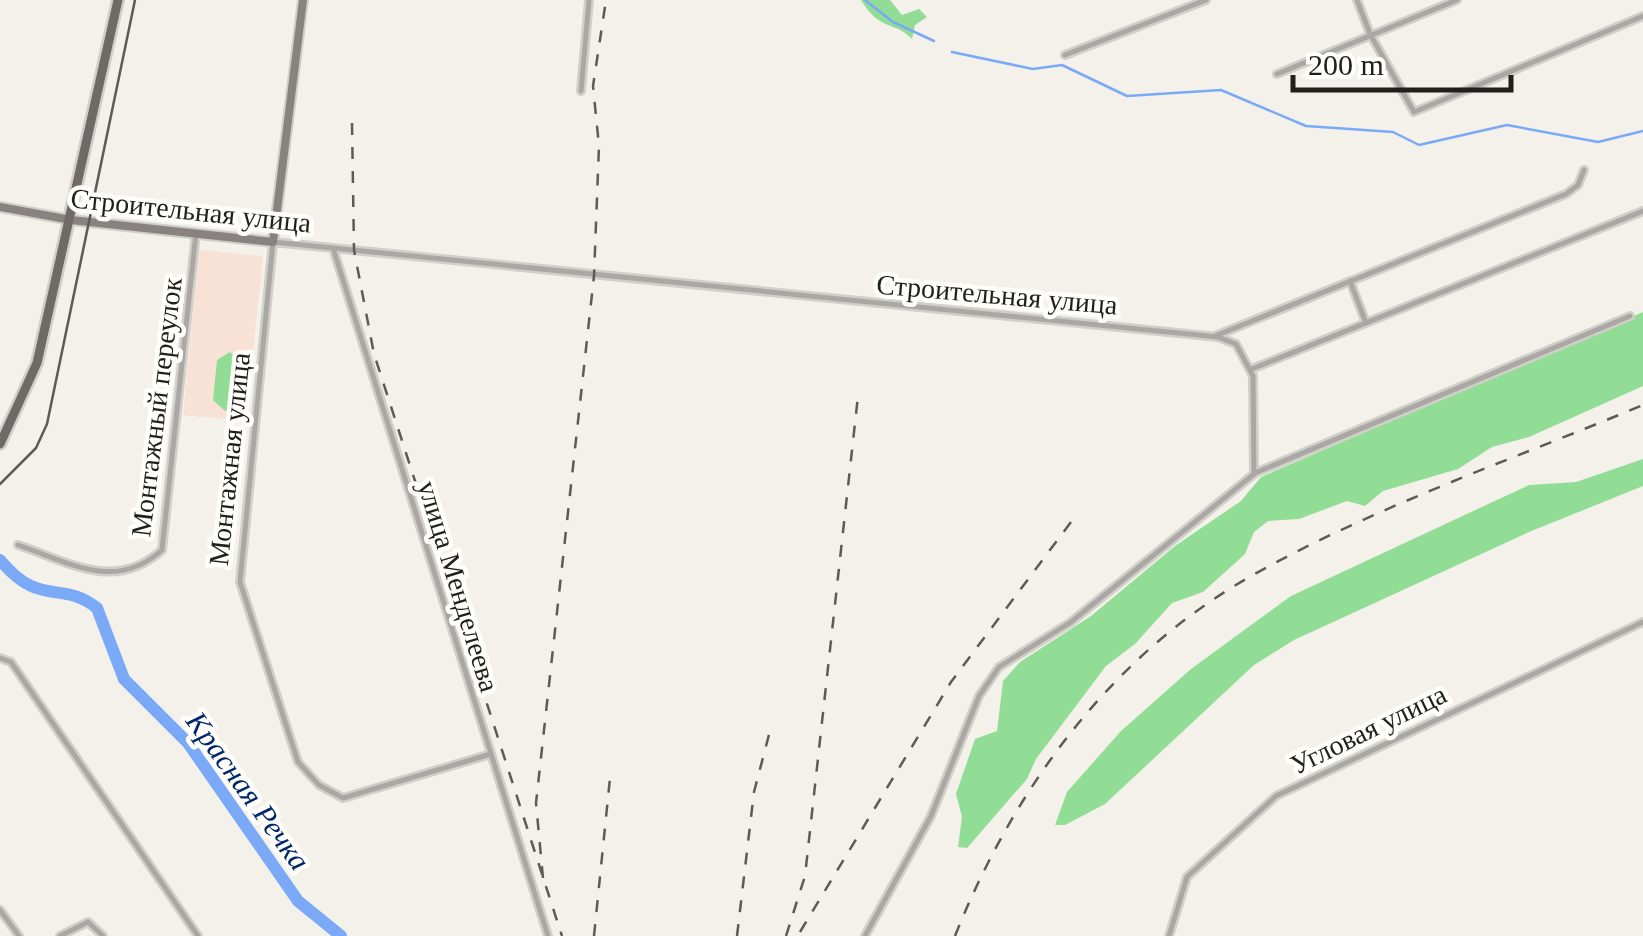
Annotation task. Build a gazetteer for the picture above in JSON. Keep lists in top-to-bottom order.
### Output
{
  "streets": {
    "street": [
      "Строительная улица",
      "Монтажный переулок",
      "Монтажная улица",
      "улица Менделеева",
      "Угловая улица"
    ]
  },
  "crossings": [
    ["Строительная улица", "Монтажный переулок"],
    ["Строительная улица", "Монтажная улица"],
    ["Строительная улица", "улица Менделеева"],
    ["Монтажная улица", "улица Менделеева"]
  ],
  "water": ["Красная Речка"],
  "scale_bar": "200 m"
}
